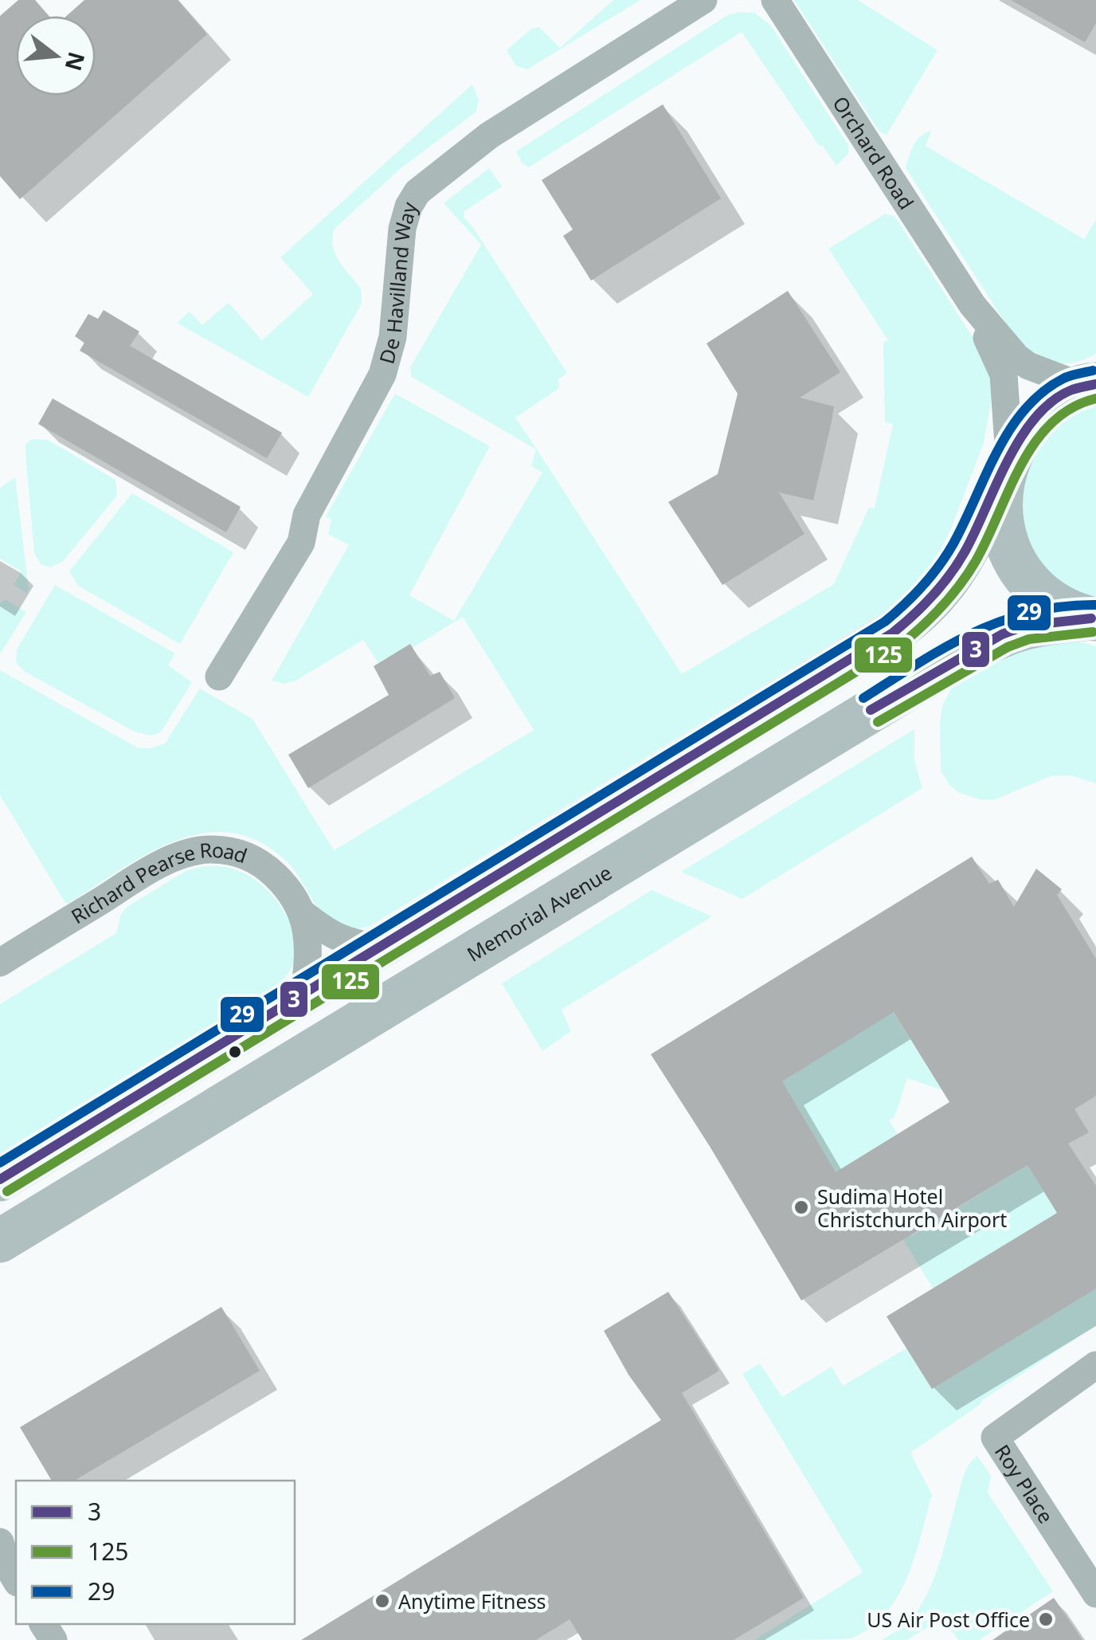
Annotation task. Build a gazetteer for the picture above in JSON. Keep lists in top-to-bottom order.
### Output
{
  "streets": {
    "main road": ["Memorial Avenue"],
    "street": [
      "Orchard Road",
      "De Havilland Way",
      "Richard Pearse Road",
      "Roy Place"
    ]
  },
  "places": ["Sudima Hotel Christchurch Airport", "Anytime Fitness", "US Air Post Office"],
  "lines": ["transit line 29", "transit line 3", "transit line 125"],
  "legend": ["3", "125", "29"],
  "north": "right"
}
